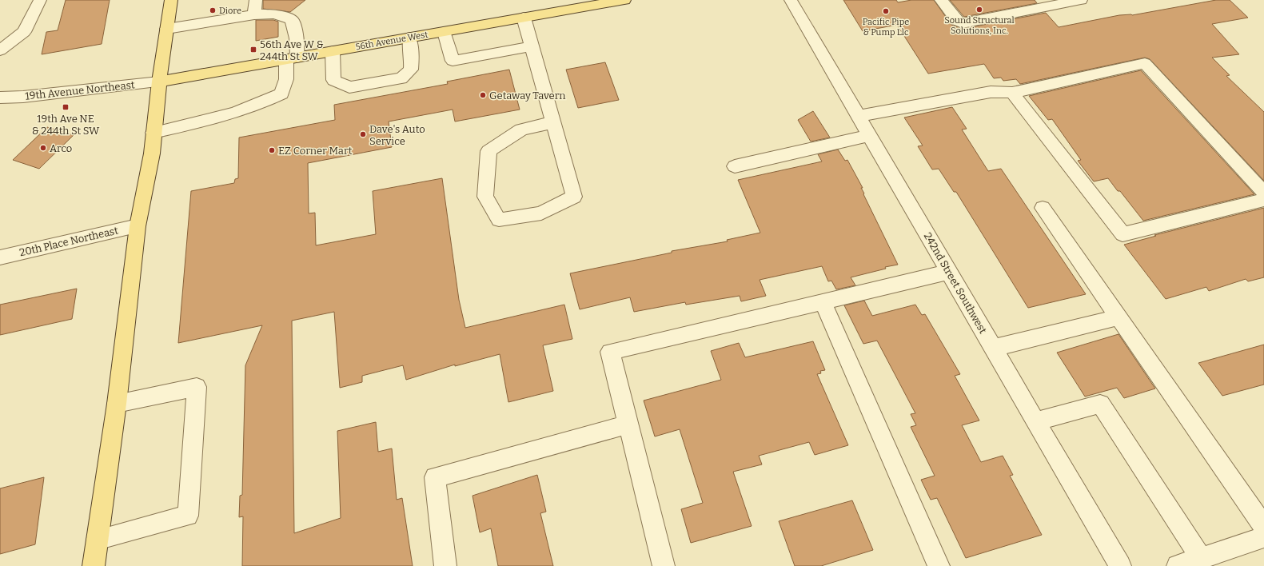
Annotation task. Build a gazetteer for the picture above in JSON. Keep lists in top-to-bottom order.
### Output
{
  "streets": {
    "main road": ["56th Avenue West"],
    "street": ["19th Avenue Northeast", "20th Place Northeast", "242nd Street Southwest"]
  },
  "crossings": [
    ["56th Avenue West", "19th Avenue Northeast"]
  ],
  "places": {
    "other": [
      "Sound Structural Solutions, Inc.",
      "Diore",
      "Pacific Pipe & Pump Llc",
      "Getaway Tavern",
      "Dave's Auto Service",
      "Arco",
      "EZ Corner Mart"
    ],
    "transit": ["56th Ave W & 244th St SW", "19th Ave NE & 244th St SW"]
  }
}
